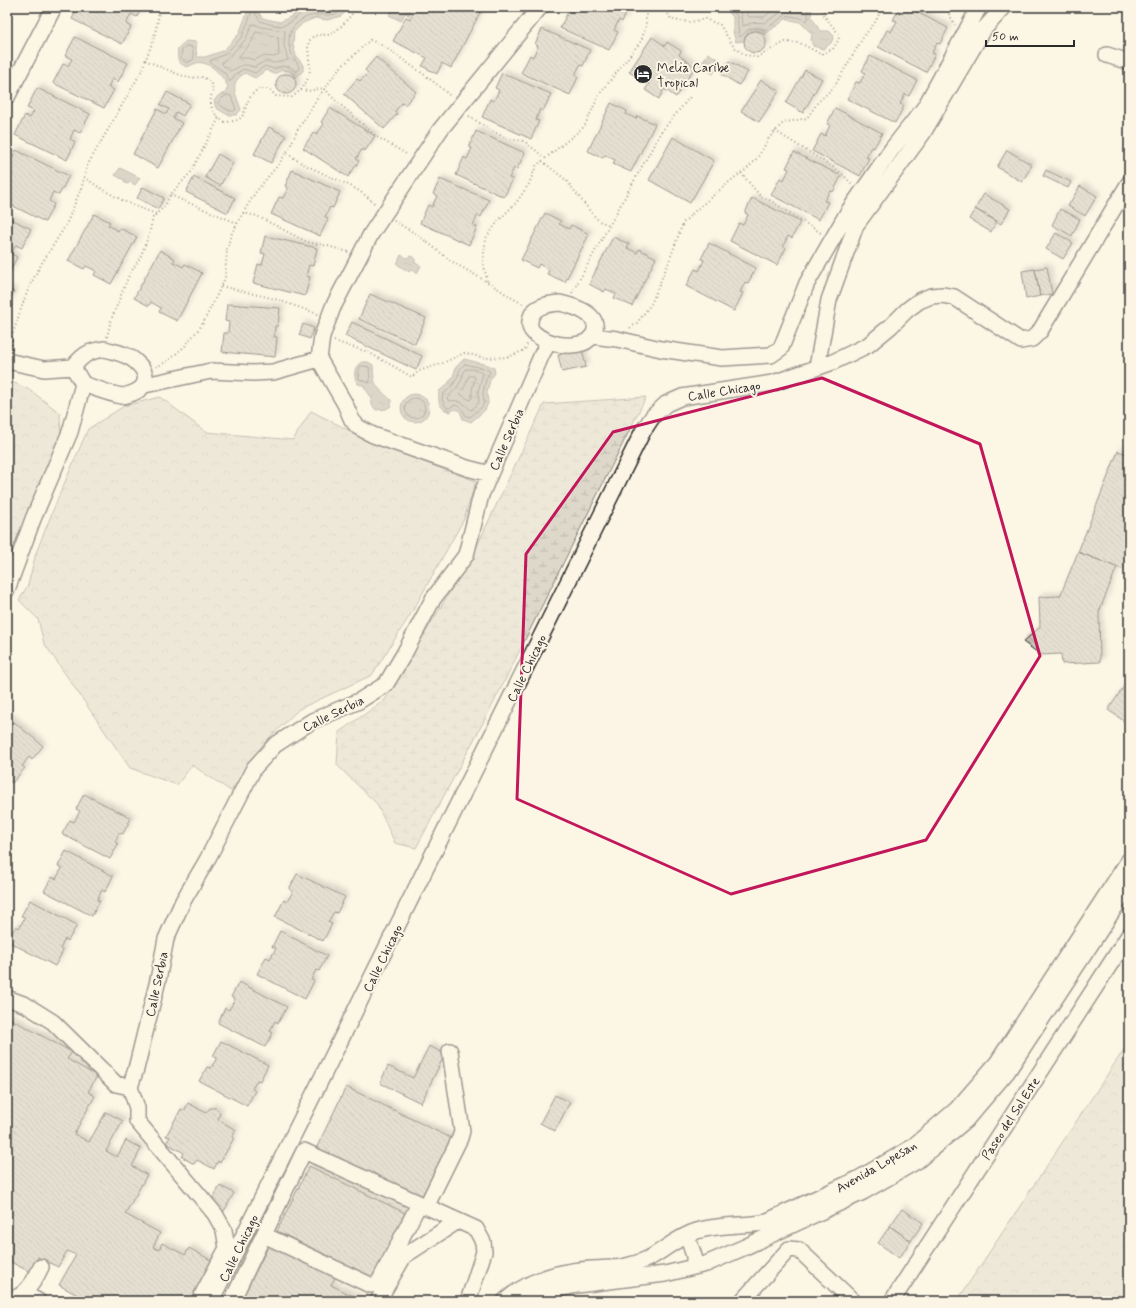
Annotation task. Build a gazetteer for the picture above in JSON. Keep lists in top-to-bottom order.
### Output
{
  "streets": {
    "street": [
      "Calle Chicago",
      "Calle Serbia",
      "Paseo del Sol Este",
      "Avenida Lopesan"
    ]
  },
  "places": {
    "hotel": ["Melia Caribe Tropical"]
  },
  "scale_bar": "50 m"
}
